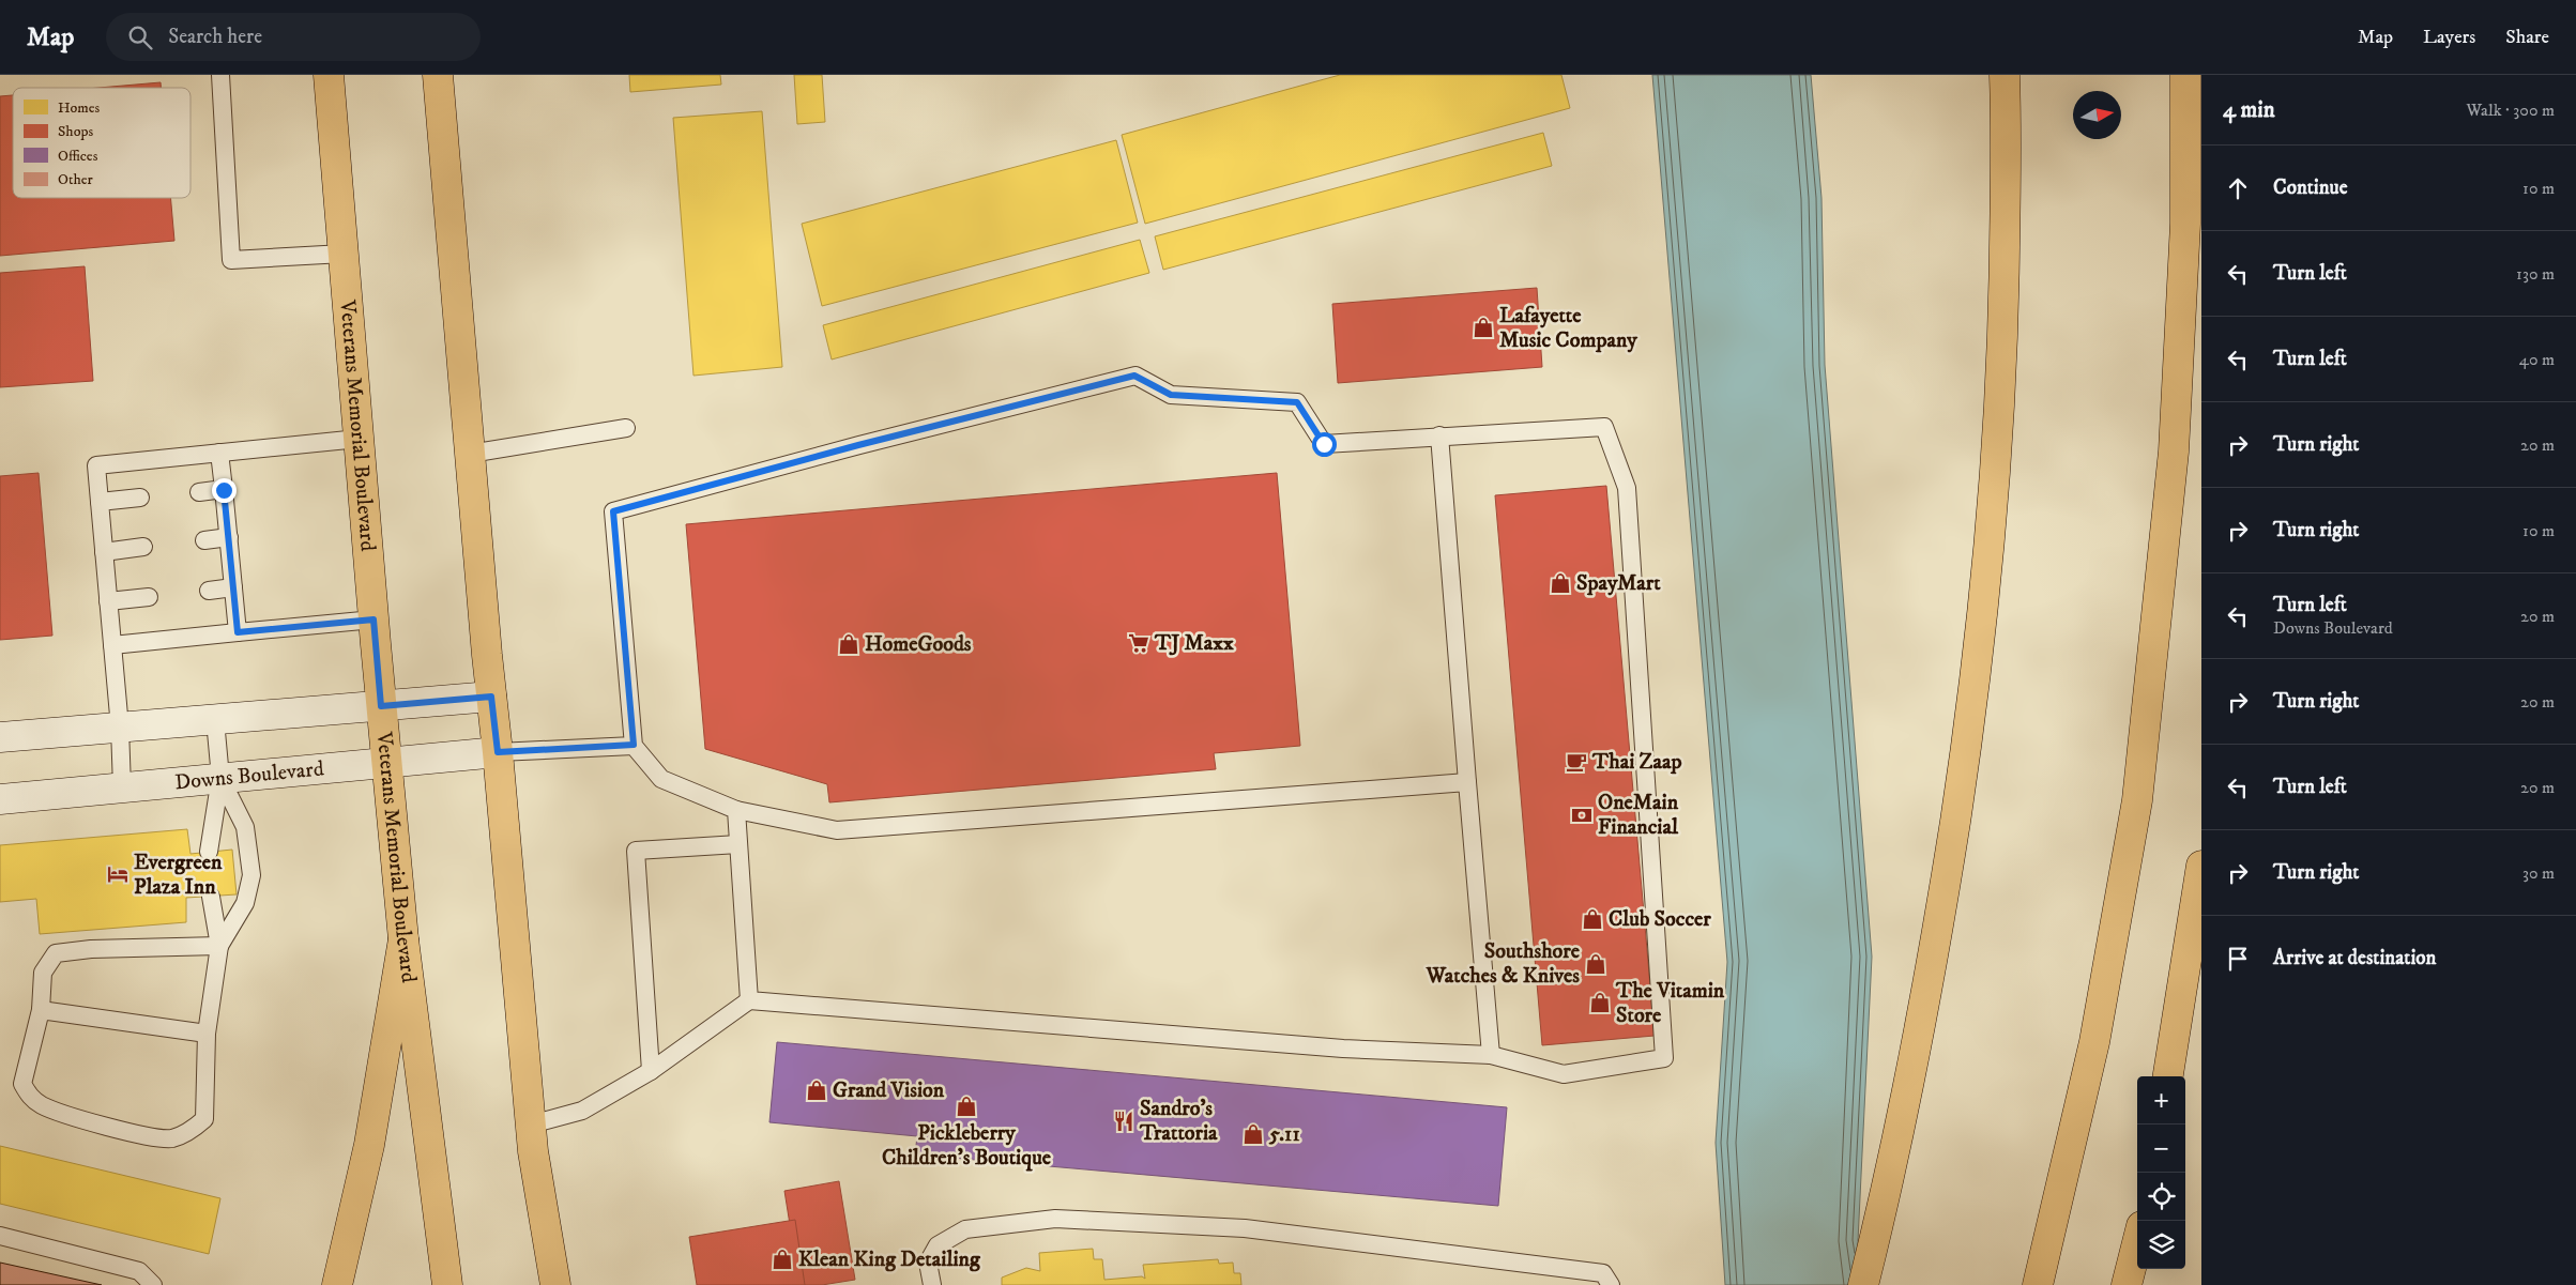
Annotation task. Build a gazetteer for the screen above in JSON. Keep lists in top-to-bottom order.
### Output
{
  "streets": {
    "main road": ["Veterans Memorial Boulevard"],
    "street": ["Downs Boulevard"]
  },
  "crossings": [
    ["Veterans Memorial Boulevard", "Downs Boulevard"]
  ],
  "places": {
    "shop": [
      "Lafayette Music Company",
      "SpayMart",
      "HomeGoods",
      "Club Soccer",
      "Southshore Watches & Knives",
      "The Vitamin Store",
      "Grand Vision",
      "Pickleberry Children's Boutique",
      "5.11",
      "Klean King Detailing"
    ],
    "supermarket": ["TJ Maxx"],
    "cafe": ["Thai Zaap"],
    "bank": ["OneMain Financial"],
    "hotel": ["Evergreen Plaza Inn"],
    "restaurant": ["Sandro's Trattoria"]
  },
  "legend": [
    "Homes",
    "Shops",
    "Offices",
    "Other"
  ],
  "north": "right",
  "page": {
    "header": "Map",
    "search": "Search here",
    "nav": ["Map", "Layers", "Share"],
    "heading": ["4 min", "Walk · 300 m"],
    "list": [
      ["Continue", "10 m"],
      ["Turn left", "130 m"],
      ["Turn left", "40 m"],
      ["Turn right", "20 m"],
      ["Turn right", "10 m"],
      ["Turn left", "Downs Boulevard", "20 m"],
      ["Turn right", "20 m"],
      ["Turn left", "20 m"],
      ["Turn right", "30 m"],
      "Arrive at destination"
    ],
    "map_buttons": ["+", "−"]
  }
}
